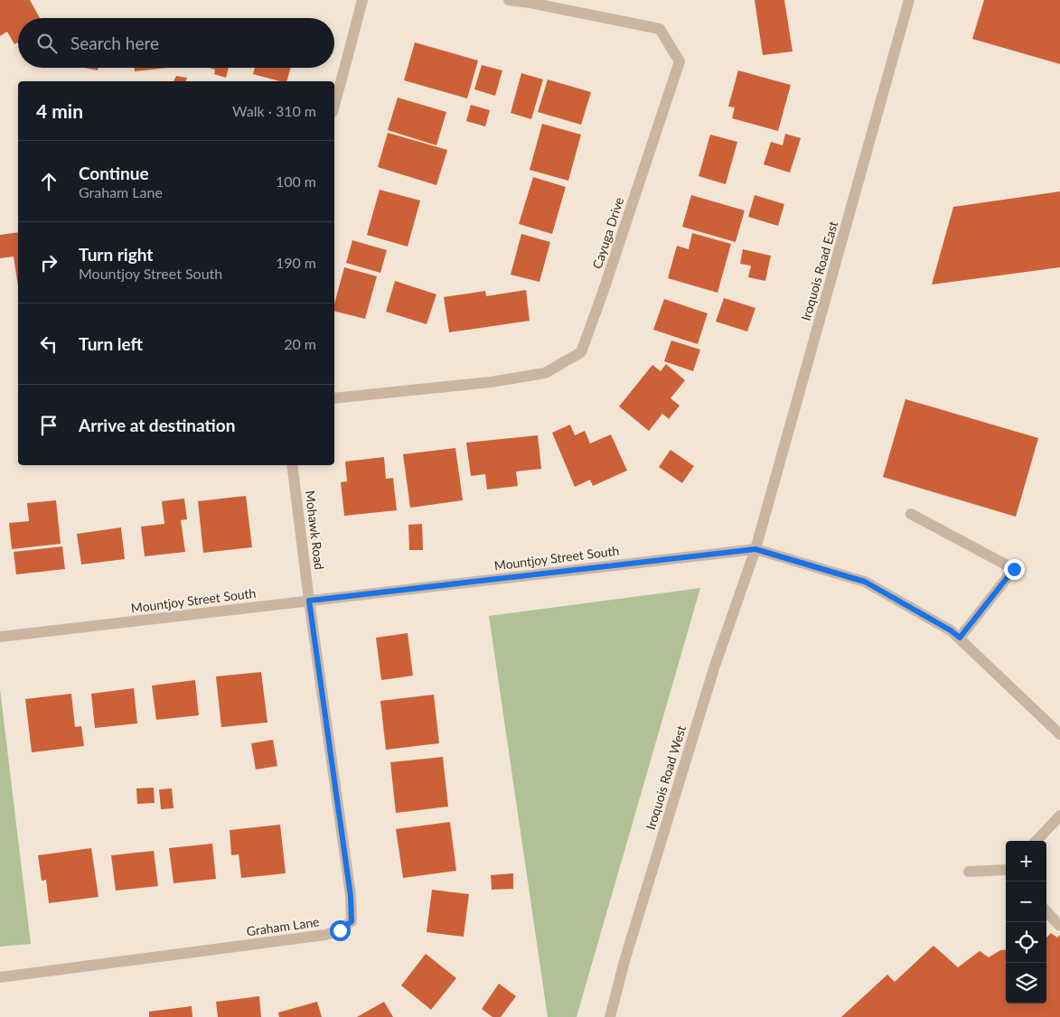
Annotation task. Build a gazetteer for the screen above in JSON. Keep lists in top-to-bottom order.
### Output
{
  "streets": {
    "street": [
      "Cayuga Drive",
      "Iroquois Road East",
      "Mohawk Road",
      "Mountjoy Street South",
      "Iroquois Road West",
      "Graham Lane"
    ]
  },
  "crossings": [
    ["Iroquois Road East", "Mountjoy Street South"],
    ["Iroquois Road East", "Iroquois Road West"],
    ["Mohawk Road", "Mountjoy Street South"],
    ["Mohawk Road", "Graham Lane"],
    ["Mountjoy Street South", "Iroquois Road West"],
    ["Mountjoy Street South", "Graham Lane"]
  ],
  "page": {
    "search": "Search here",
    "heading": ["4 min", "Walk · 310 m"],
    "list": [
      ["Continue", "Graham Lane", "100 m"],
      ["Turn right", "Mountjoy Street South", "190 m"],
      ["Turn left", "20 m"],
      "Arrive at destination"
    ],
    "map_buttons": ["+", "−"]
  }
}
